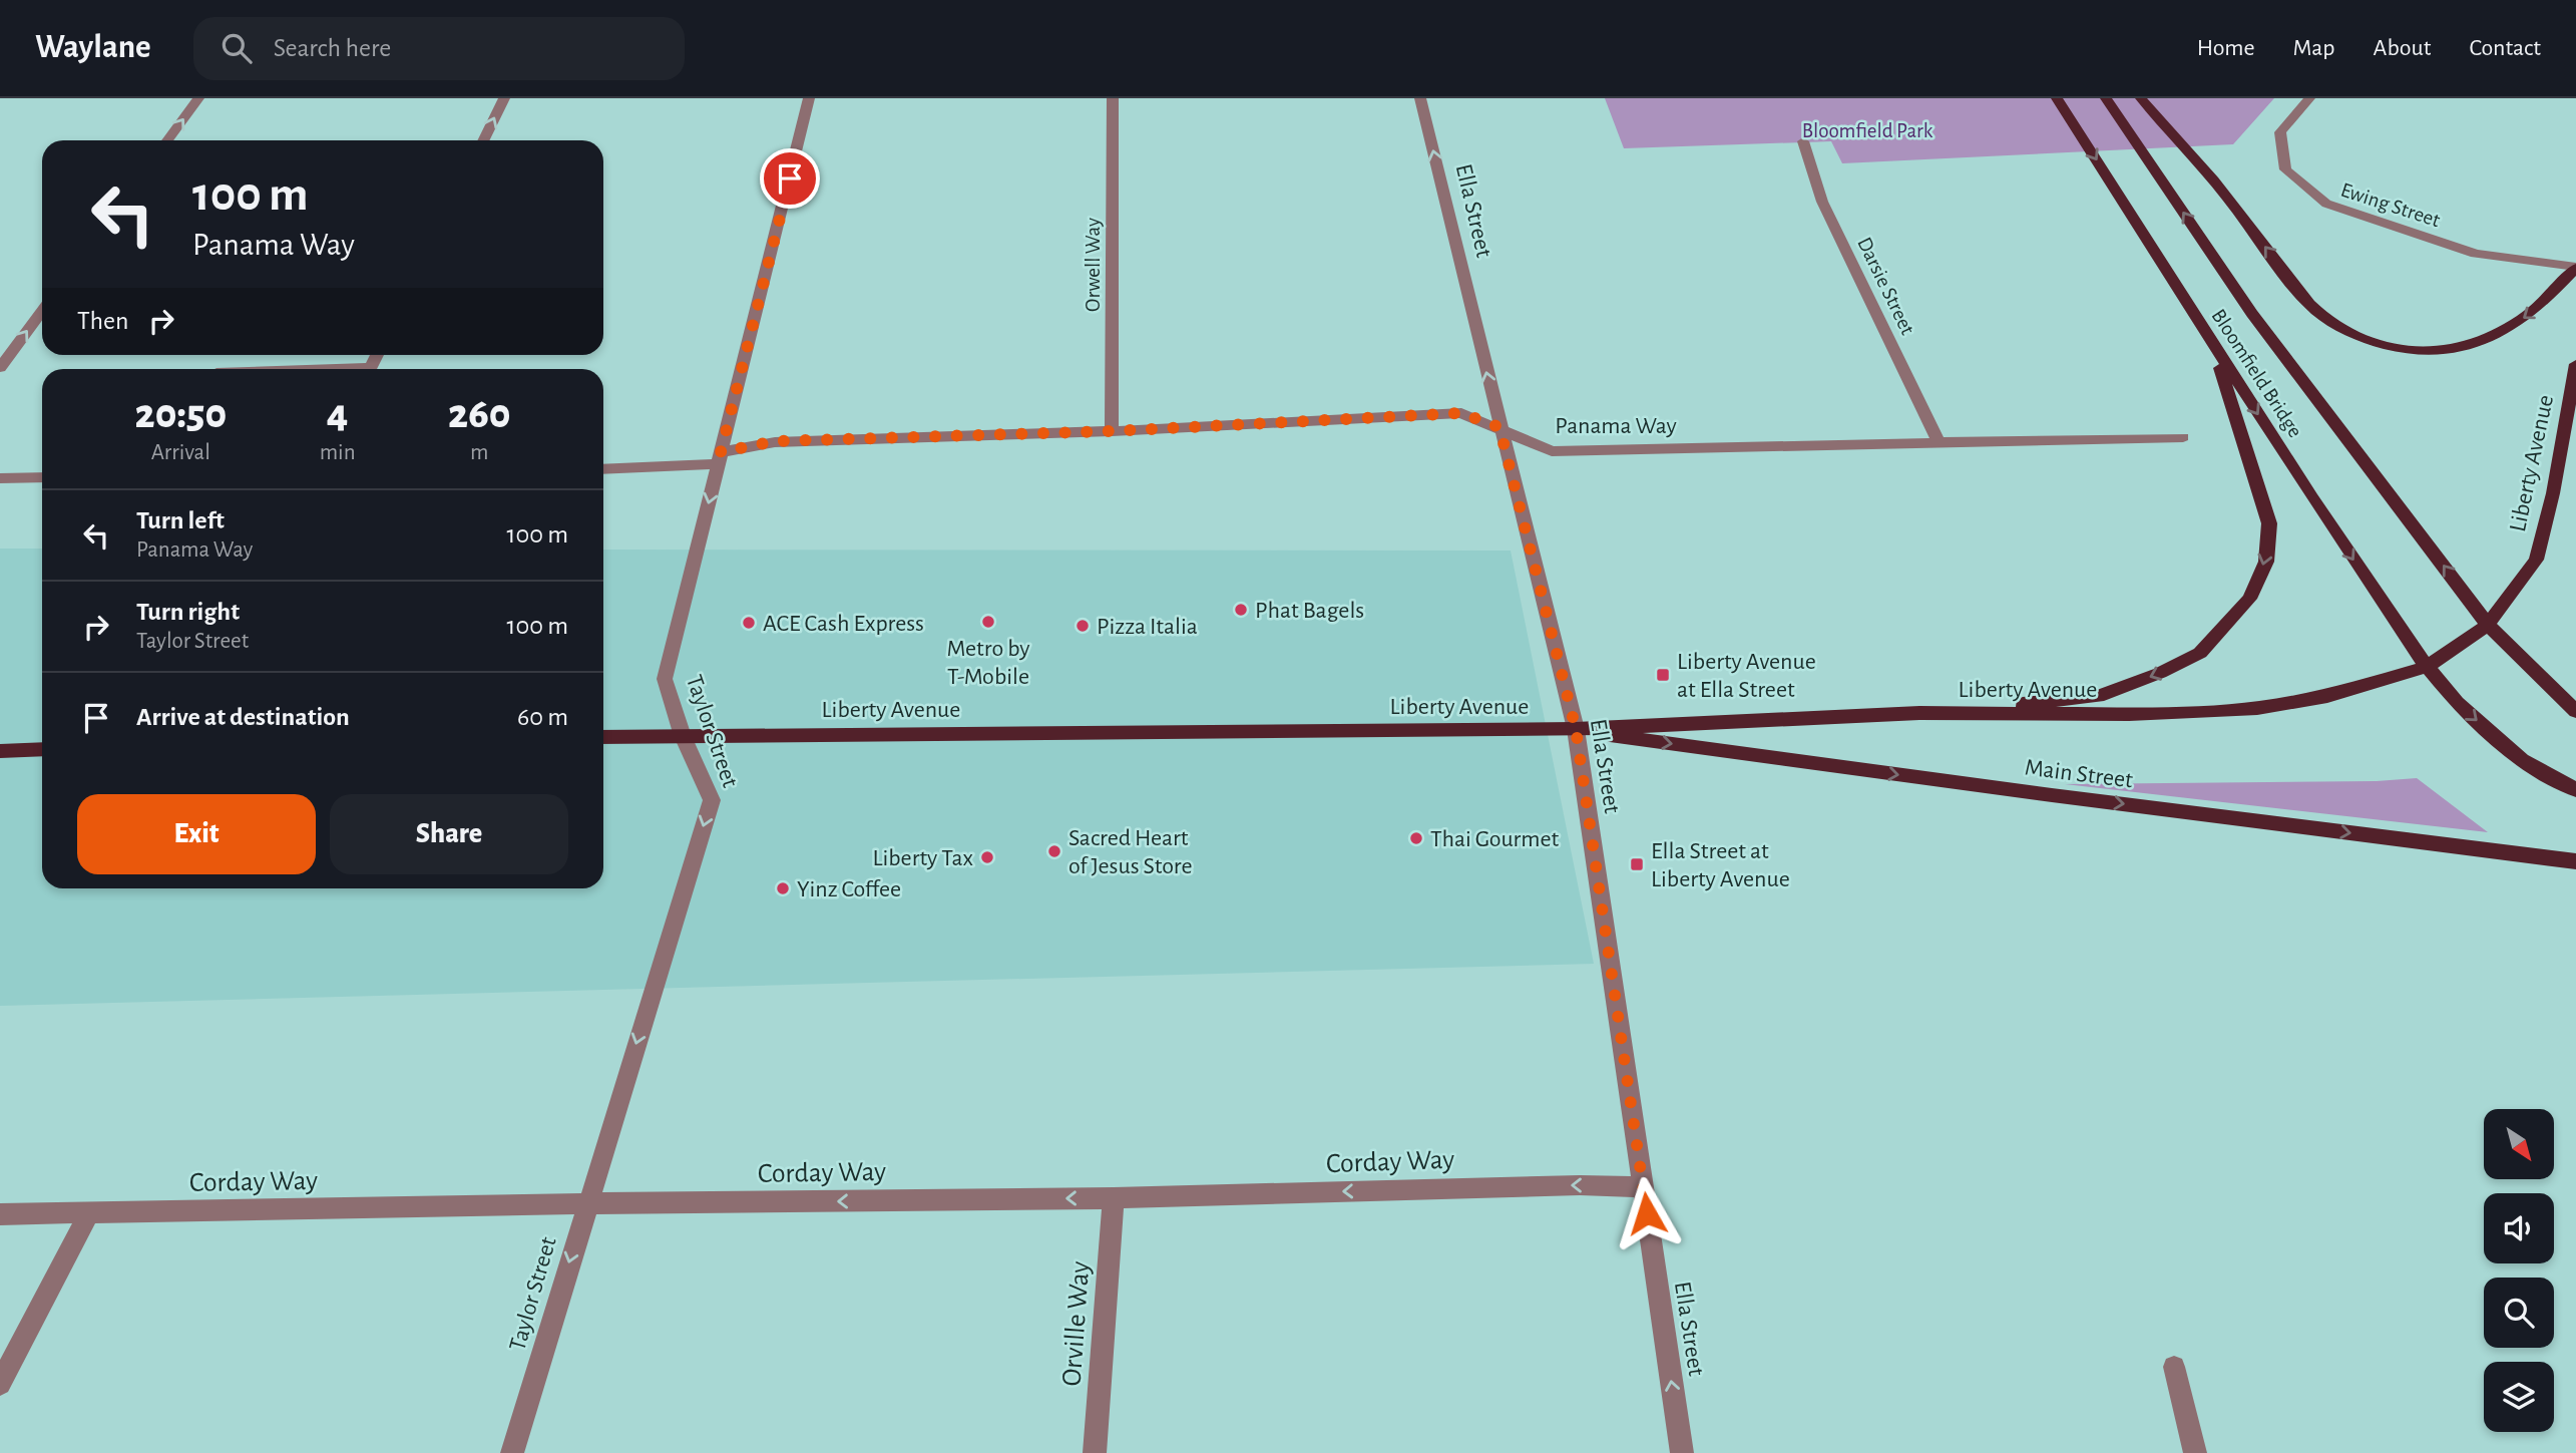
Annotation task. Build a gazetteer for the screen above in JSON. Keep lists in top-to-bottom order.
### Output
{
  "streets": {
    "main road": ["Bloomfield Bridge", "Liberty Avenue", "Main Street"],
    "street": [
      "Ewing Street",
      "Ella Street",
      "Orwell Way",
      "Darsie Street",
      "Panama Way",
      "Taylor Street",
      "Corday Way",
      "Orville Way"
    ]
  },
  "crossings": [
    ["Ella Street", "Panama Way"],
    ["Ella Street", "Liberty Avenue"],
    ["Ella Street", "Main Street"],
    ["Ella Street", "Corday Way"],
    ["Orwell Way", "Panama Way"],
    ["Darsie Street", "Panama Way"],
    ["Bloomfield Bridge", "Liberty Avenue"],
    ["Panama Way", "Taylor Street"],
    ["Liberty Avenue", "Taylor Street"],
    ["Liberty Avenue", "Main Street"],
    ["Taylor Street", "Corday Way"],
    ["Corday Way", "Orville Way"]
  ],
  "one_way": [
    "Ella Street",
    "Taylor Street",
    "Main Street",
    "Corday Way"
  ],
  "parks": ["Bloomfield Park"],
  "places": {
    "other": [
      "Phat Bagels",
      "Metro by T-Mobile",
      "ACE Cash Express",
      "Pizza Italia",
      "Thai Gourmet",
      "Sacred Heart of Jesus Store",
      "Liberty Tax",
      "Yinz Coffee"
    ],
    "transit": ["Liberty Avenue at Ella Street", "Ella Street at Liberty Avenue"]
  },
  "north": "bottom right",
  "page": {
    "header": "Waylane",
    "search": "Search here",
    "nav": [
      "Home",
      "Map",
      "About",
      "Contact"
    ],
    "turn": ["100 m", "Panama Way"],
    "then": "Then",
    "eta": [
      "20:50",
      "Arrival",
      "4",
      "min",
      "260",
      "m"
    ],
    "list": [
      {
        "name": "Turn left",
        "note": "Panama Way",
        "value": "100 m"
      },
      {
        "name": "Turn right",
        "note": "Taylor Street",
        "value": "100 m"
      },
      {
        "name": "Arrive at destination",
        "value": "60 m"
      }
    ],
    "buttons": ["Exit", "Share"]
  }
}
